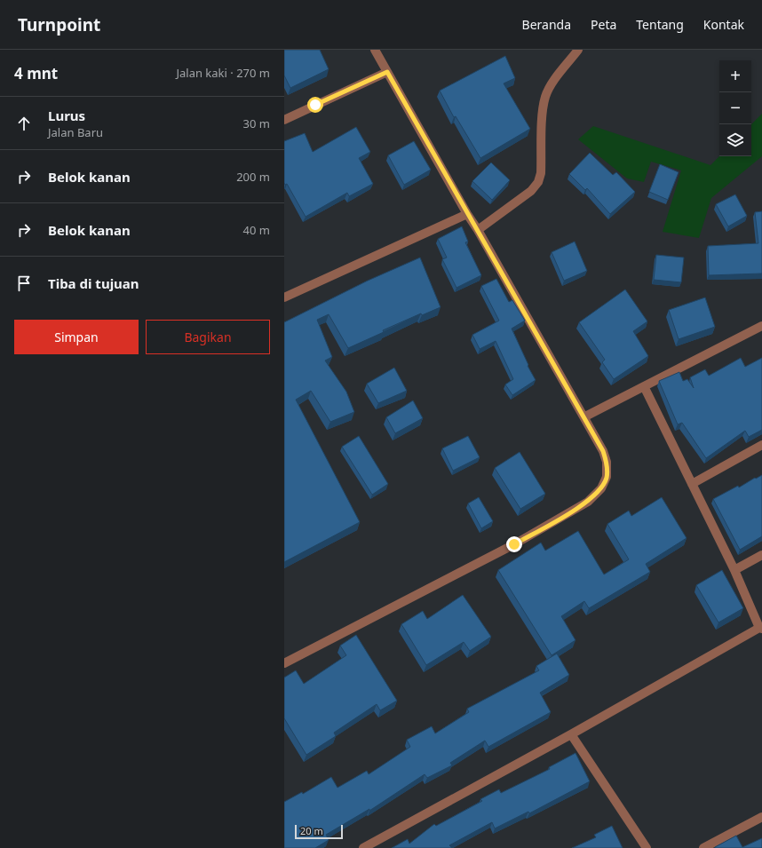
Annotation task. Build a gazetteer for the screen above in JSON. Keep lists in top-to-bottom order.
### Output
{
  "scale_bar": "20 m",
  "page": {
    "header": "Turnpoint",
    "nav": [
      "Beranda",
      "Peta",
      "Tentang",
      "Kontak"
    ],
    "heading": ["4 mnt", "Jalan kaki · 270 m"],
    "map_buttons": ["+", "−"],
    "list": [
      ["Lurus", "Jalan Baru", "30 m"],
      ["Belok kanan", "200 m"],
      ["Belok kanan", "40 m"],
      "Tiba di tujuan"
    ],
    "buttons": ["Simpan", "Bagikan"],
    "scale": "20 m"
  }
}
